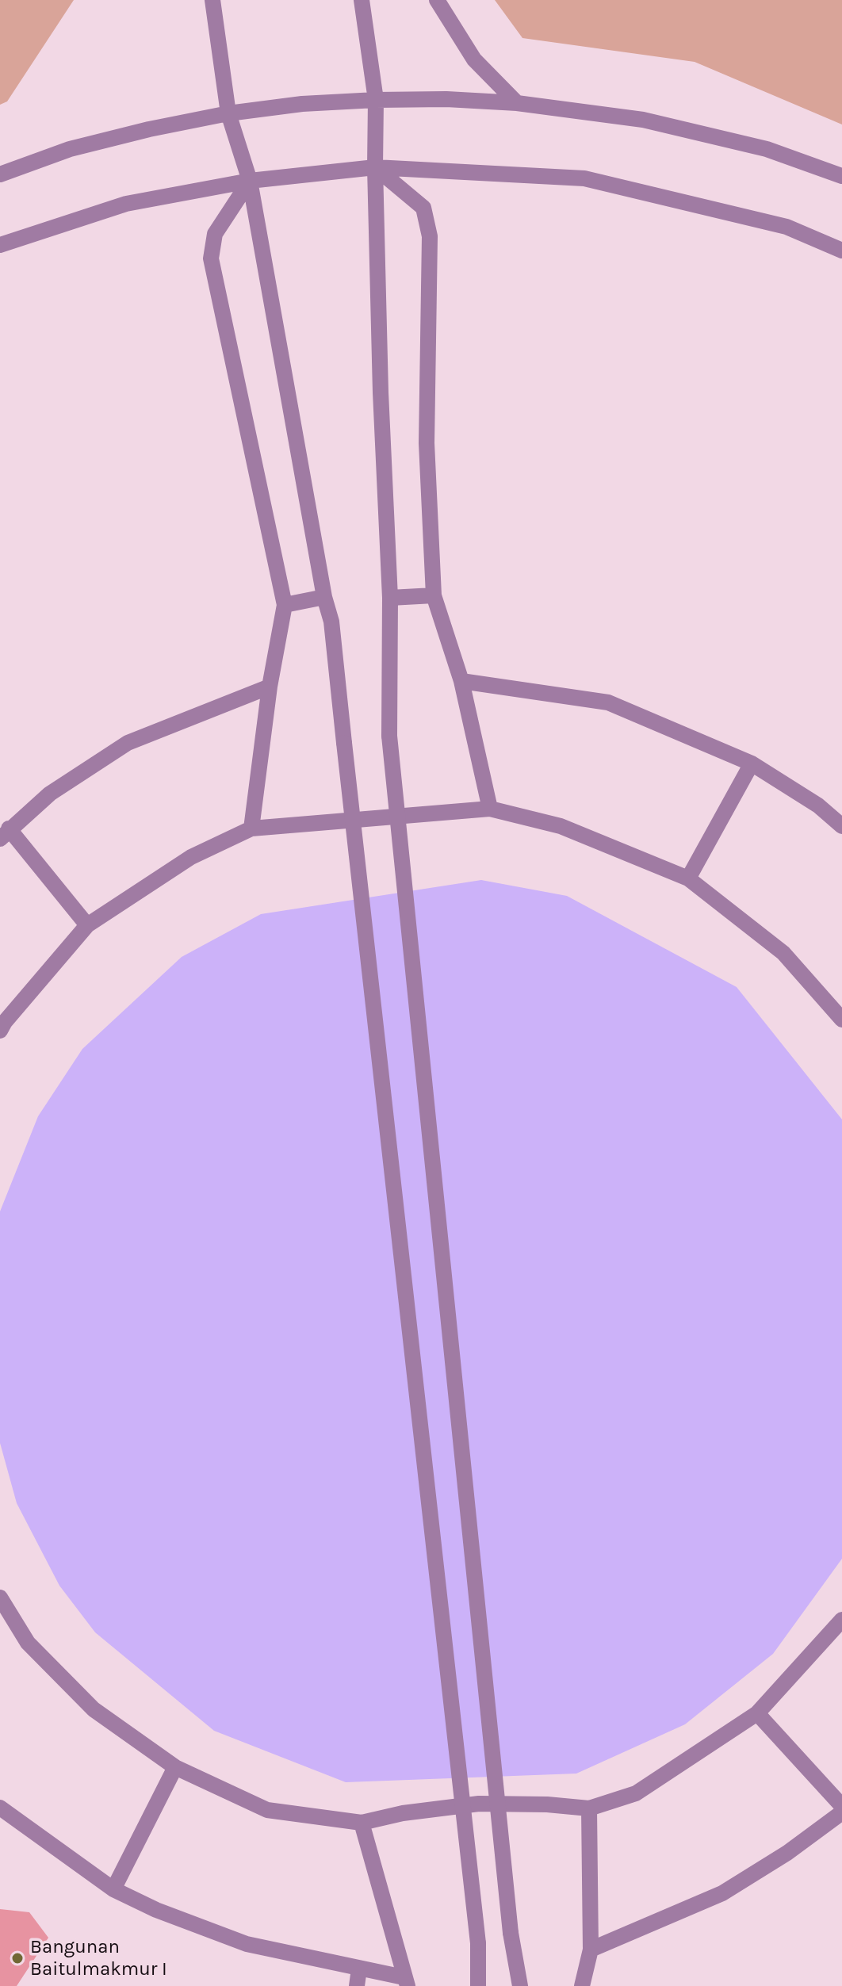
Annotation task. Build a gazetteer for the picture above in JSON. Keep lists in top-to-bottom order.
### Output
{
  "places": ["Bangunan Baitulmakmur I"]
}
